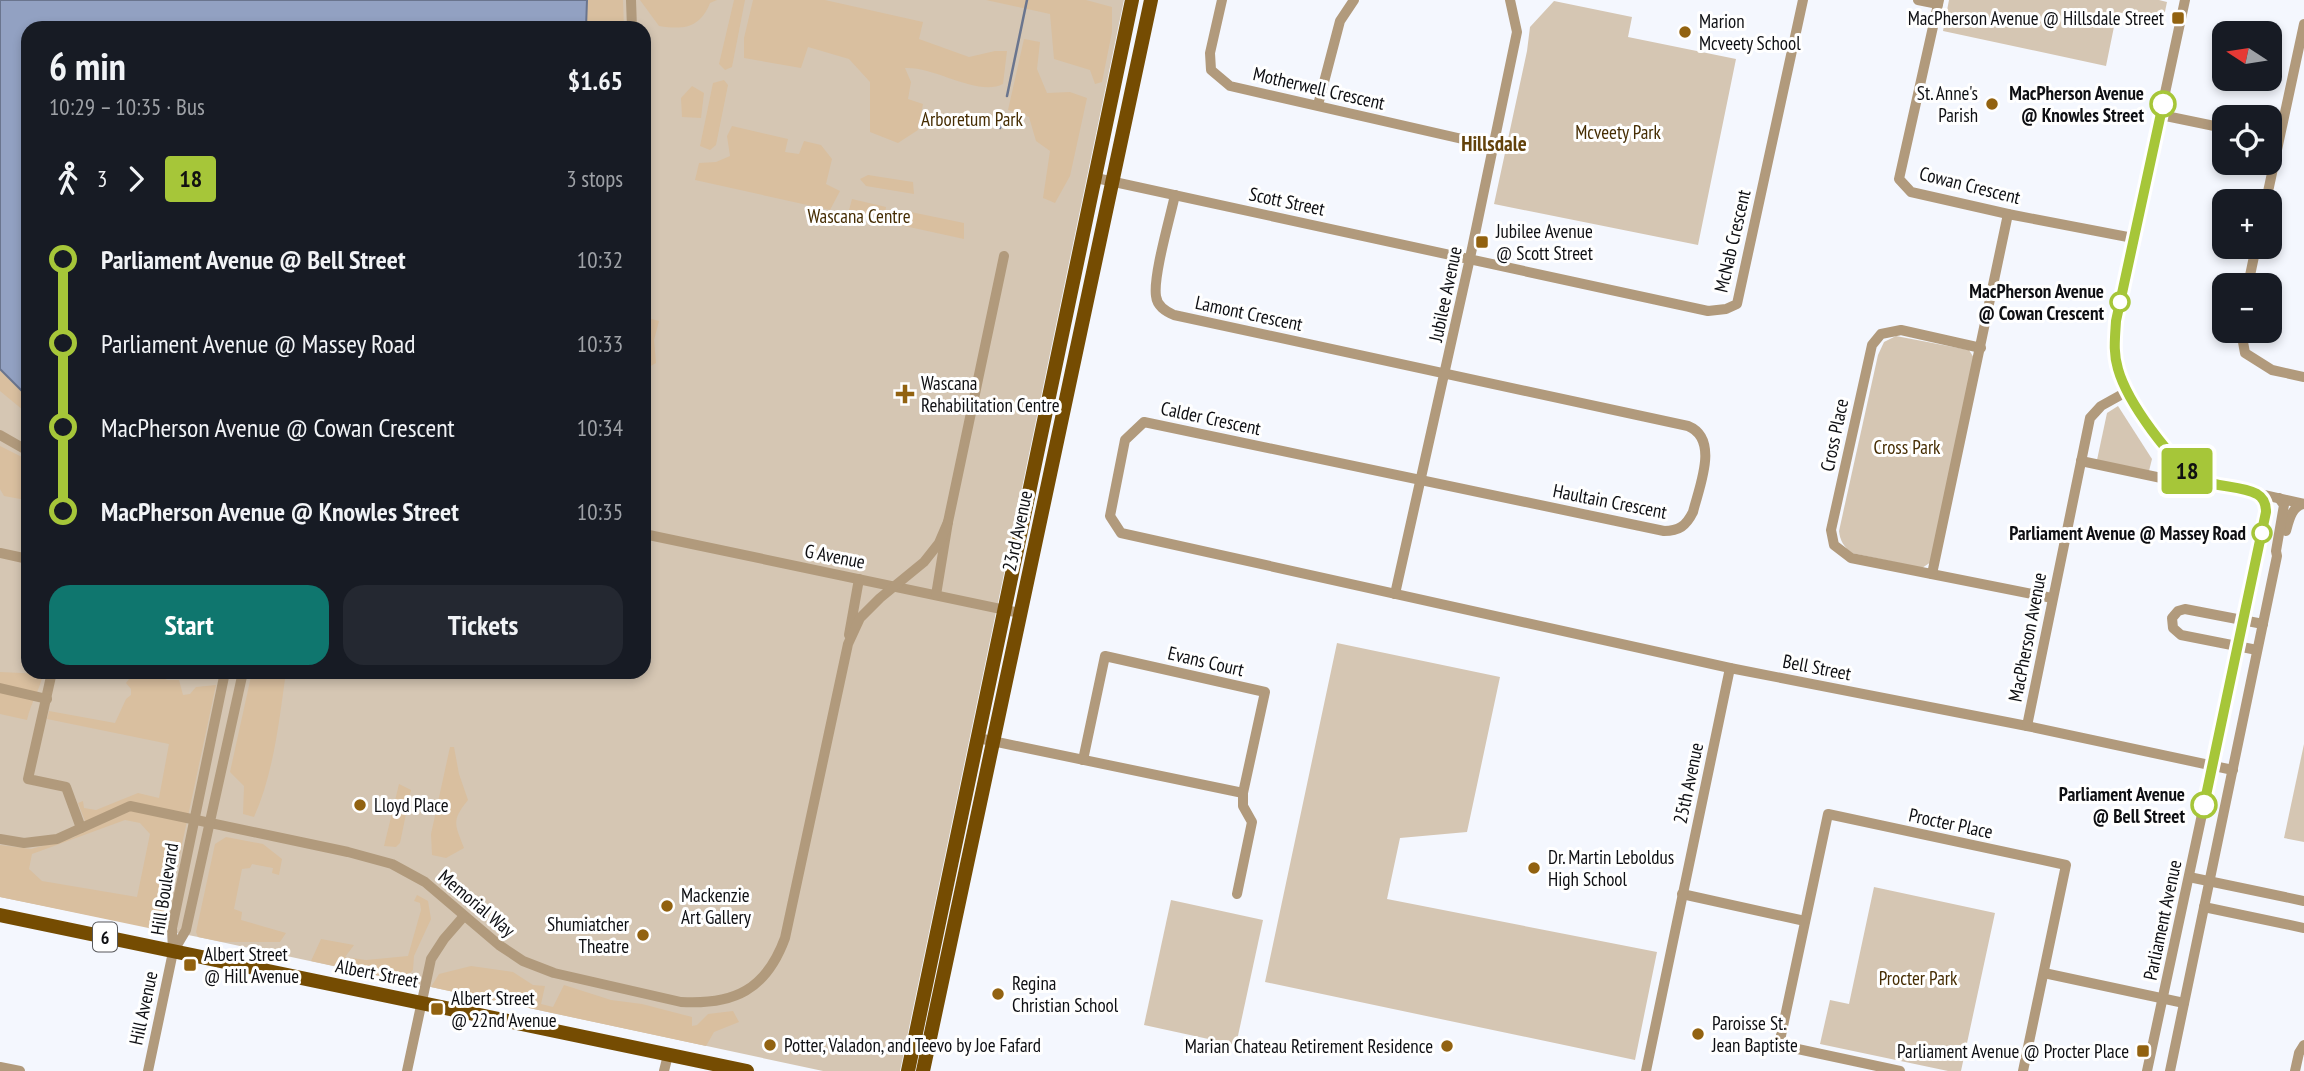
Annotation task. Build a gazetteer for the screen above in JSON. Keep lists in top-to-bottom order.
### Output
{
  "streets": {
    "main road": ["23rd Avenue", "6", "Albert Street"],
    "street": [
      "Motherwell Crescent",
      "Cowan Crescent",
      "Scott Street",
      "McNab Crescent",
      "Jubilee Avenue",
      "Lamont Crescent",
      "Calder Crescent",
      "Cross Place",
      "Haultain Crescent",
      "G Avenue",
      "MacPherson Avenue",
      "Evans Court",
      "Bell Street",
      "25th Avenue",
      "Procter Place",
      "Hill Boulevard",
      "Memorial Way",
      "Parliament Avenue",
      "Hill Avenue"
    ]
  },
  "crossings": [
    ["Motherwell Crescent", "Jubilee Avenue"],
    ["Scott Street", "McNab Crescent"],
    ["Scott Street", "Jubilee Avenue"],
    ["Scott Street", "Lamont Crescent"],
    ["Scott Street", "23rd Avenue"],
    ["McNab Crescent", "Jubilee Avenue"],
    ["Jubilee Avenue", "Lamont Crescent"],
    ["Jubilee Avenue", "Calder Crescent"],
    ["Jubilee Avenue", "Haultain Crescent"],
    ["Jubilee Avenue", "Bell Street"],
    ["Lamont Crescent", "Haultain Crescent"],
    ["Calder Crescent", "Haultain Crescent"],
    ["Calder Crescent", "Bell Street"],
    ["Cross Place", "MacPherson Avenue"],
    ["23rd Avenue", "G Avenue"],
    ["G Avenue", "Memorial Way"],
    ["MacPherson Avenue", "Bell Street"],
    ["Bell Street", "25th Avenue"],
    ["Bell Street", "Parliament Avenue"],
    ["Hill Boulevard", "Memorial Way"],
    ["Hill Boulevard", "Albert Street"],
    ["Hill Boulevard", "Hill Avenue"],
    ["Albert Street", "Hill Avenue"]
  ],
  "districts": ["Hillsdale"],
  "parks": [
    "Arboretum Park",
    "Mcveety Park",
    "Wascana Centre",
    "Cross Park",
    "Procter Park"
  ],
  "places": {
    "transit": [
      "MacPherson Avenue @ Hillsdale Street",
      "Jubilee Avenue @ Scott Street",
      "Albert Street @ Hill Avenue",
      "Albert Street @ 22nd Avenue",
      "Parliament Avenue @ Procter Place"
    ],
    "other": [
      "Marion Mcveety School",
      "St. Anne's Parish",
      "MacPherson Avenue @ Knowles Street",
      "MacPherson Avenue @ Cowan Crescent",
      "Parliament Avenue @ Massey Road",
      "Lloyd Place",
      "Parliament Avenue @ Bell Street",
      "Dr. Martin Leboldus High School",
      "Mackenzie Art Gallery",
      "Shumiatcher Theatre",
      "Regina Christian School",
      "Paroisse St. Jean Baptiste",
      "Potter, Valadon, and Teevo by Joe Fafard",
      "Marian Chateau Retirement Residence"
    ],
    "health": ["Wascana Rehabilitation Centre"]
  },
  "lines": ["bus line 18"],
  "north": "left",
  "page": {
    "on_map": "18",
    "map_buttons": ["+", "−"],
    "heading": ["6 min", "10:29 – 10:35 · Bus", "$1.65"],
    "legs": ["3", "18", "3 stops"],
    "list": [
      {
        "name": "Parliament Avenue @ Bell Street",
        "value": "10:32"
      },
      {
        "name": "Parliament Avenue @ Massey Road",
        "value": "10:33"
      },
      {
        "name": "MacPherson Avenue @ Cowan Crescent",
        "value": "10:34"
      },
      {
        "name": "MacPherson Avenue @ Knowles Street",
        "value": "10:35"
      }
    ],
    "buttons": ["Start", "Tickets"]
  }
}
